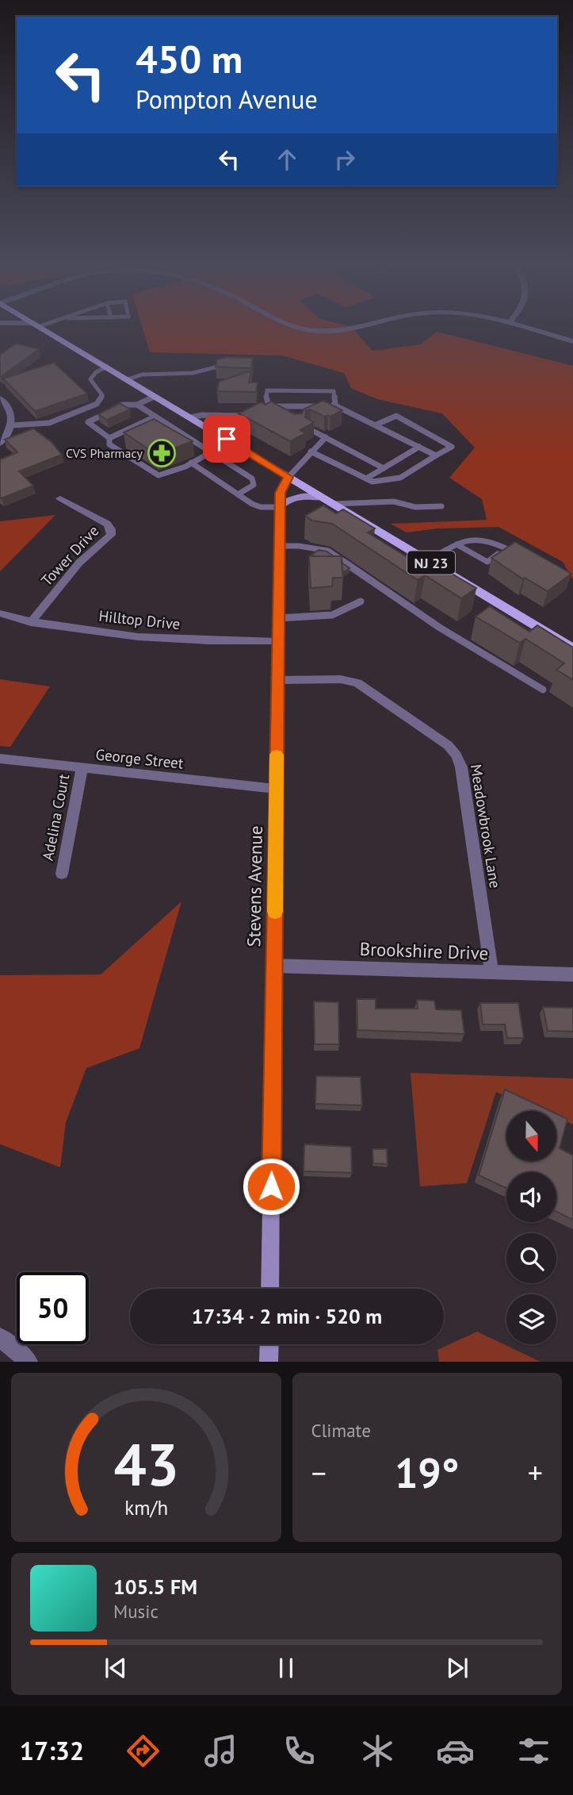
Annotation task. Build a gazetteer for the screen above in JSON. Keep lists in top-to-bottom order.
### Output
{
  "streets": {
    "main road": ["NJ 23", "Stevens Avenue"],
    "street": [
      "Tower Drive",
      "Hilltop Drive",
      "George Street",
      "Adelina Court",
      "Meadowbrook Lane",
      "Brookshire Drive"
    ]
  },
  "crossings": [
    ["Tower Drive", "Hilltop Drive"],
    ["NJ 23", "Stevens Avenue"],
    ["Hilltop Drive", "Stevens Avenue"],
    ["George Street", "Adelina Court"],
    ["George Street", "Stevens Avenue"],
    ["Meadowbrook Lane", "Stevens Avenue"],
    ["Meadowbrook Lane", "Brookshire Drive"],
    ["Stevens Avenue", "Brookshire Drive"]
  ],
  "places": {
    "pharmacy": ["CVS Pharmacy"]
  },
  "north": "bottom",
  "page": {
    "turn": ["450 m", "Pompton Avenue"],
    "limit": "50",
    "trip": "17:34 · 2 min · 520 m",
    "tile": "Climate",
    "heat": ["−", "19°", "+"],
    "song": ["105.5 FM", "Music"],
    "tabs": "17:32",
    "gauge": ["43", "km/h"]
  }
}
